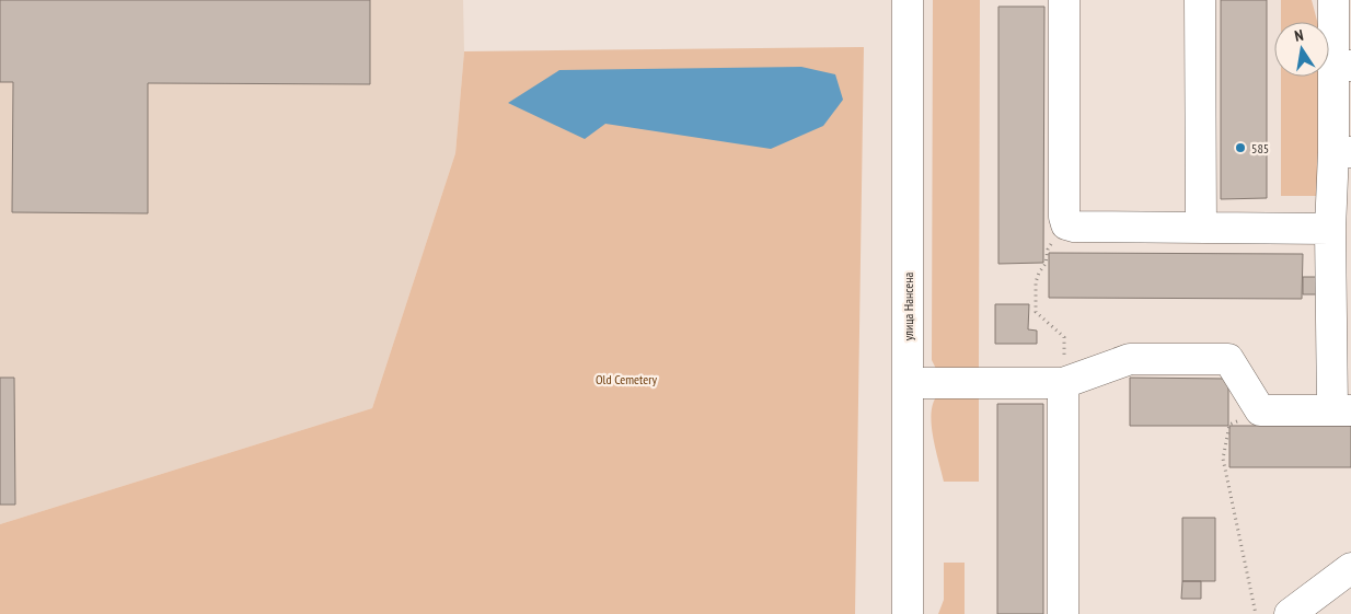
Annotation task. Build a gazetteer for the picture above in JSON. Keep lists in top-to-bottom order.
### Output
{
  "streets": {
    "street": ["улица Нансена"]
  },
  "parks": ["Old Cemetery"],
  "places": ["585"],
  "north": "top"
}
